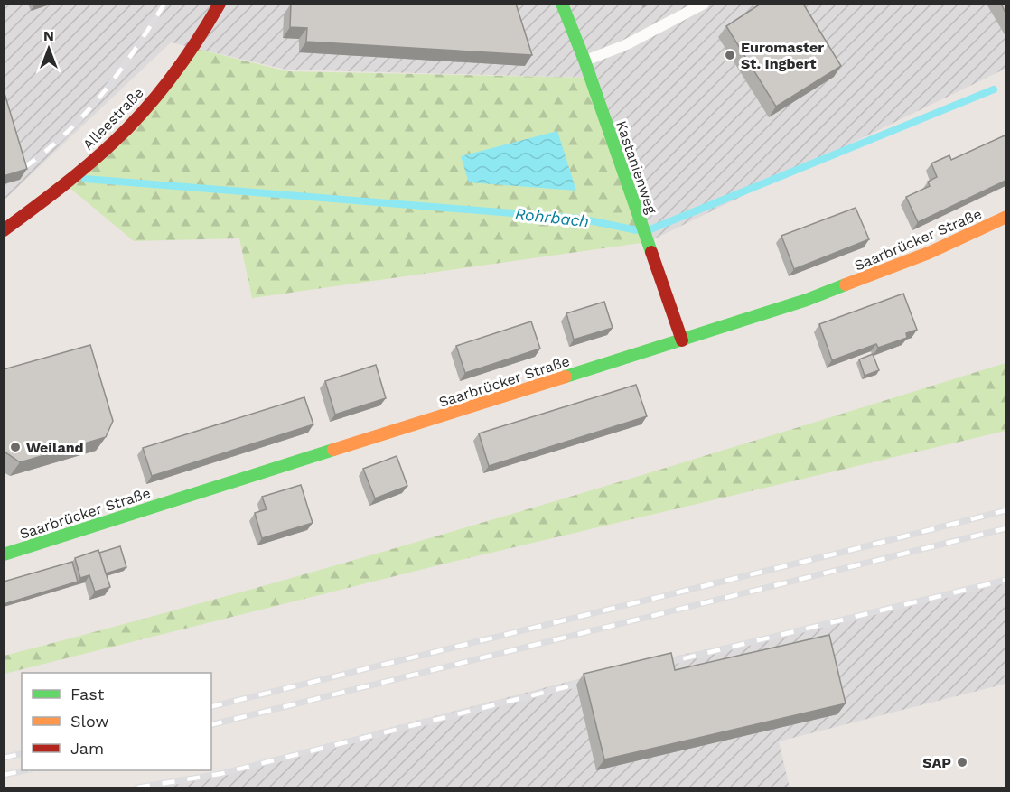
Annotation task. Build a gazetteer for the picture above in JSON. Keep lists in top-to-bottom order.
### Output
{
  "streets": {
    "main road": ["Alleestraße", "Kastanienweg", "Saarbrücker Straße"]
  },
  "crossings": [
    ["Kastanienweg", "Saarbrücker Straße"]
  ],
  "water": ["Rohrbach"],
  "places": ["Euromaster St. Ingbert", "Weiland", "SAP"],
  "legend": ["Fast", "Slow", "Jam"],
  "north": "top"
}
